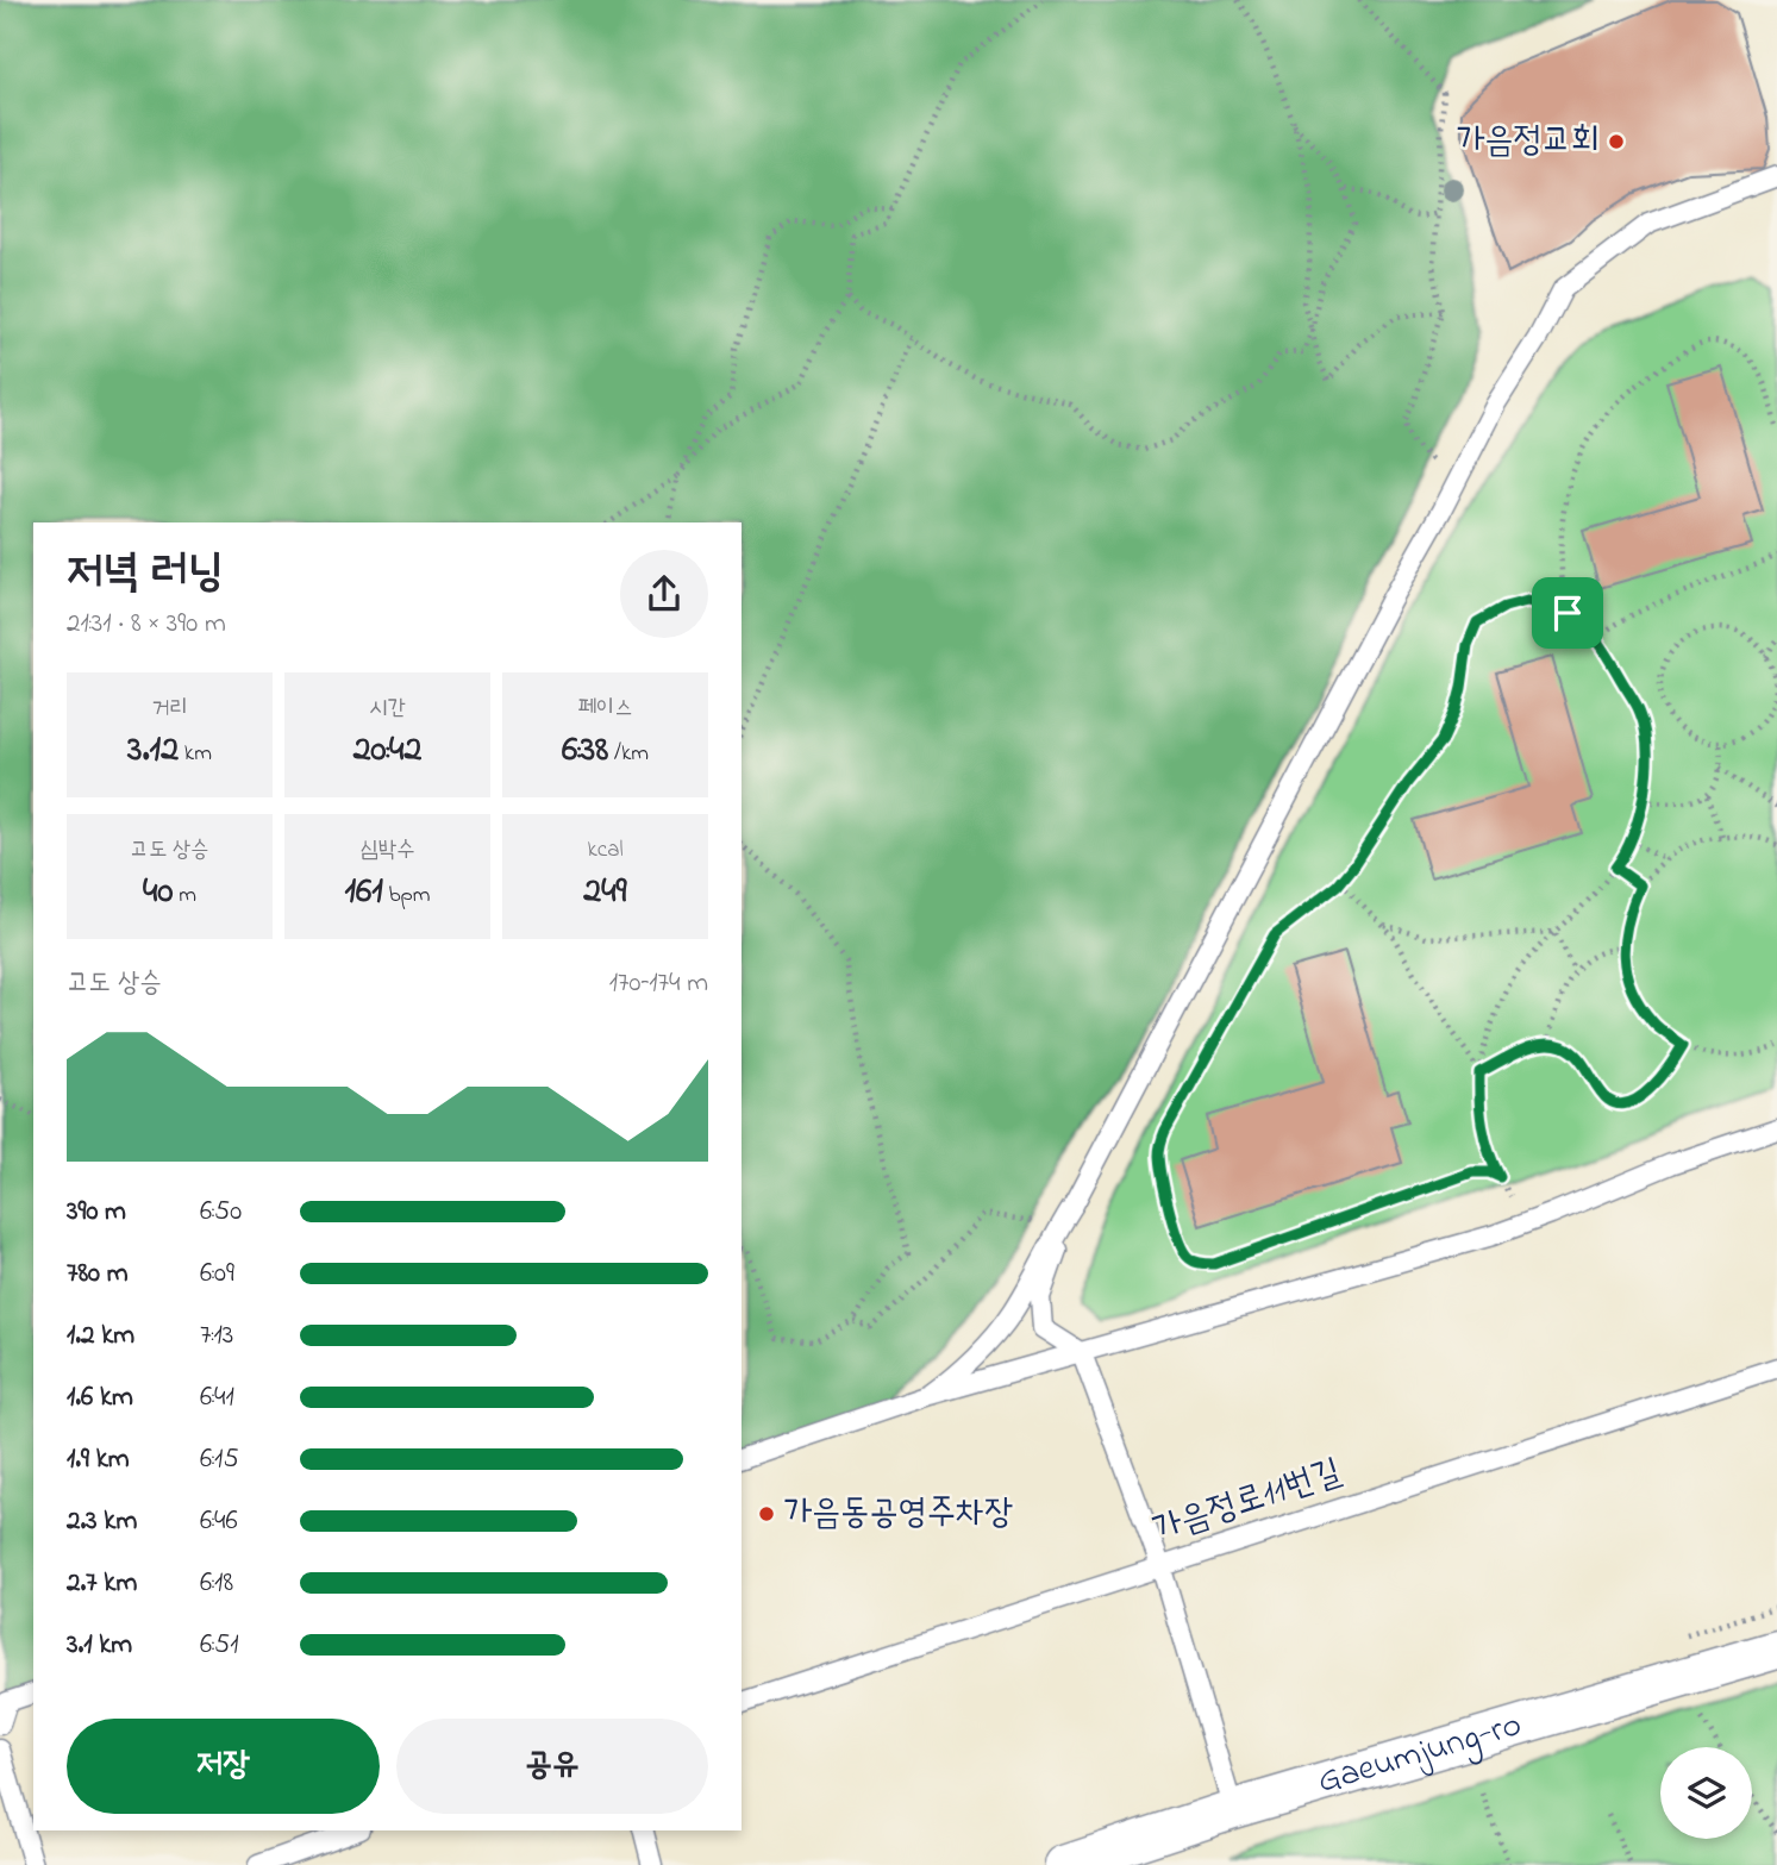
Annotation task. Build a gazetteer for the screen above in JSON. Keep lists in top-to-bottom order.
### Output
{
  "streets": {
    "street": ["Gaeumjung-ro"],
    "lane": ["가음정로11번길"]
  },
  "places": ["가음정교회", "가음동공영주차장"],
  "page": {
    "heading": ["저녁 러닝", "21:31 · 8 × 390 m"],
    "stats": [
      ["거리", "3.12 km"],
      ["시간", "20:42"],
      ["페이스", "6:38 /km"],
      ["고도 상승", "40 m"],
      ["심박수", "161 bpm"],
      ["kcal", "249"]
    ],
    "chart": ["고도 상승", "170–174 m"],
    "list": [
      {
        "name": "390 m",
        "note": "6:50"
      },
      {
        "name": "780 m",
        "note": "6:09"
      },
      {
        "name": "1.2 km",
        "note": "7:13"
      },
      {
        "name": "1.6 km",
        "note": "6:41"
      },
      {
        "name": "1.9 km",
        "note": "6:15"
      },
      {
        "name": "2.3 km",
        "note": "6:46"
      },
      {
        "name": "2.7 km",
        "note": "6:18"
      },
      {
        "name": "3.1 km",
        "note": "6:51"
      }
    ],
    "buttons": ["저장", "공유"]
  }
}
